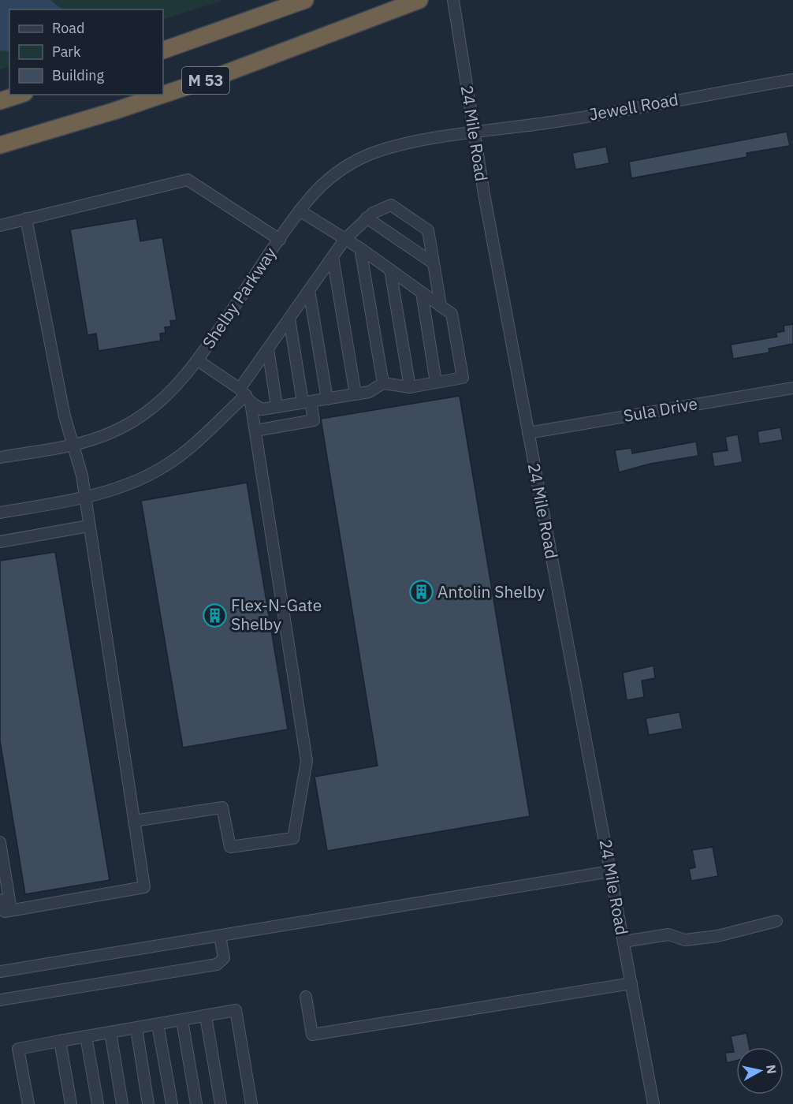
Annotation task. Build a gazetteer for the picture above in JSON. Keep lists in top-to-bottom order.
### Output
{
  "streets": {
    "highway": ["M 53"],
    "street": [
      "Jewell Road",
      "24 Mile Road",
      "Shelby Parkway",
      "Sula Drive"
    ]
  },
  "crossings": [
    ["Jewell Road", "24 Mile Road"],
    ["Jewell Road", "Shelby Parkway"],
    ["24 Mile Road", "Shelby Parkway"],
    ["24 Mile Road", "Sula Drive"]
  ],
  "places": {
    "building": ["Antolin Shelby", "Flex-N-Gate Shelby"]
  },
  "legend": ["Road", "Park", "Building"],
  "north": "right"
}
